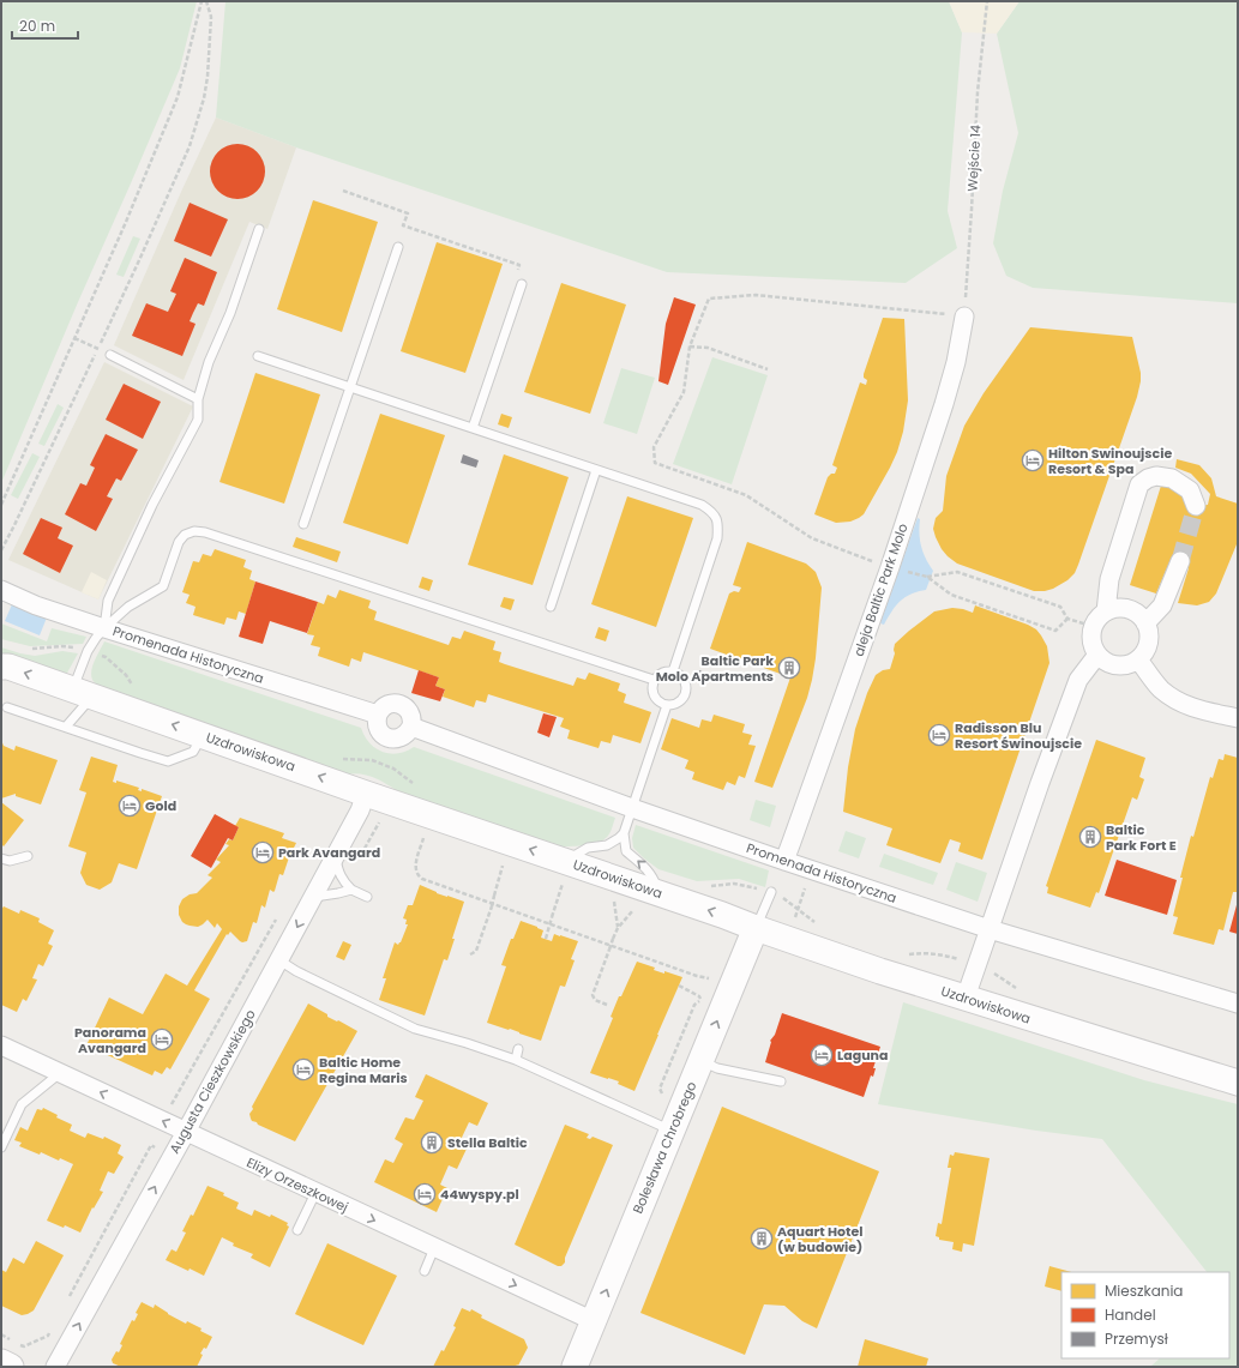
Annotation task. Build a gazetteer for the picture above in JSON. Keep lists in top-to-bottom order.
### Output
{
  "streets": {
    "street": [
      "aleja Baltic Park Molo",
      "Promenada Historyczna",
      "Uzdrowiskowa",
      "Augusta Cieszkowskiego",
      "Bolesława Chrobrego",
      "Elizy Orzeszkowej"
    ],
    "path": ["Wejście 14"]
  },
  "crossings": [
    ["Wejście 14", "aleja Baltic Park Molo"],
    ["aleja Baltic Park Molo", "Promenada Historyczna"],
    ["Uzdrowiskowa", "Augusta Cieszkowskiego"],
    ["Uzdrowiskowa", "Bolesława Chrobrego"],
    ["Augusta Cieszkowskiego", "Elizy Orzeszkowej"],
    ["Bolesława Chrobrego", "Elizy Orzeszkowej"]
  ],
  "one_way": ["Uzdrowiskowa", "Bolesława Chrobrego"],
  "places": {
    "hotel": [
      "Hilton Swinoujscie Resort & Spa",
      "Radisson Blu Resort Świnoujscie",
      "Gold",
      "Park Avangard",
      "Panorama Avangard",
      "Laguna",
      "Baltic Home Regina Maris",
      "44wyspy.pl"
    ],
    "building": [
      "Baltic Park Molo Apartments",
      "Baltic Park Fort E",
      "Stella Baltic",
      "Aquart Hotel (w budowie)"
    ]
  },
  "legend": ["Mieszkania", "Handel", "Przemysł"],
  "scale_bar": "20 m"
}
